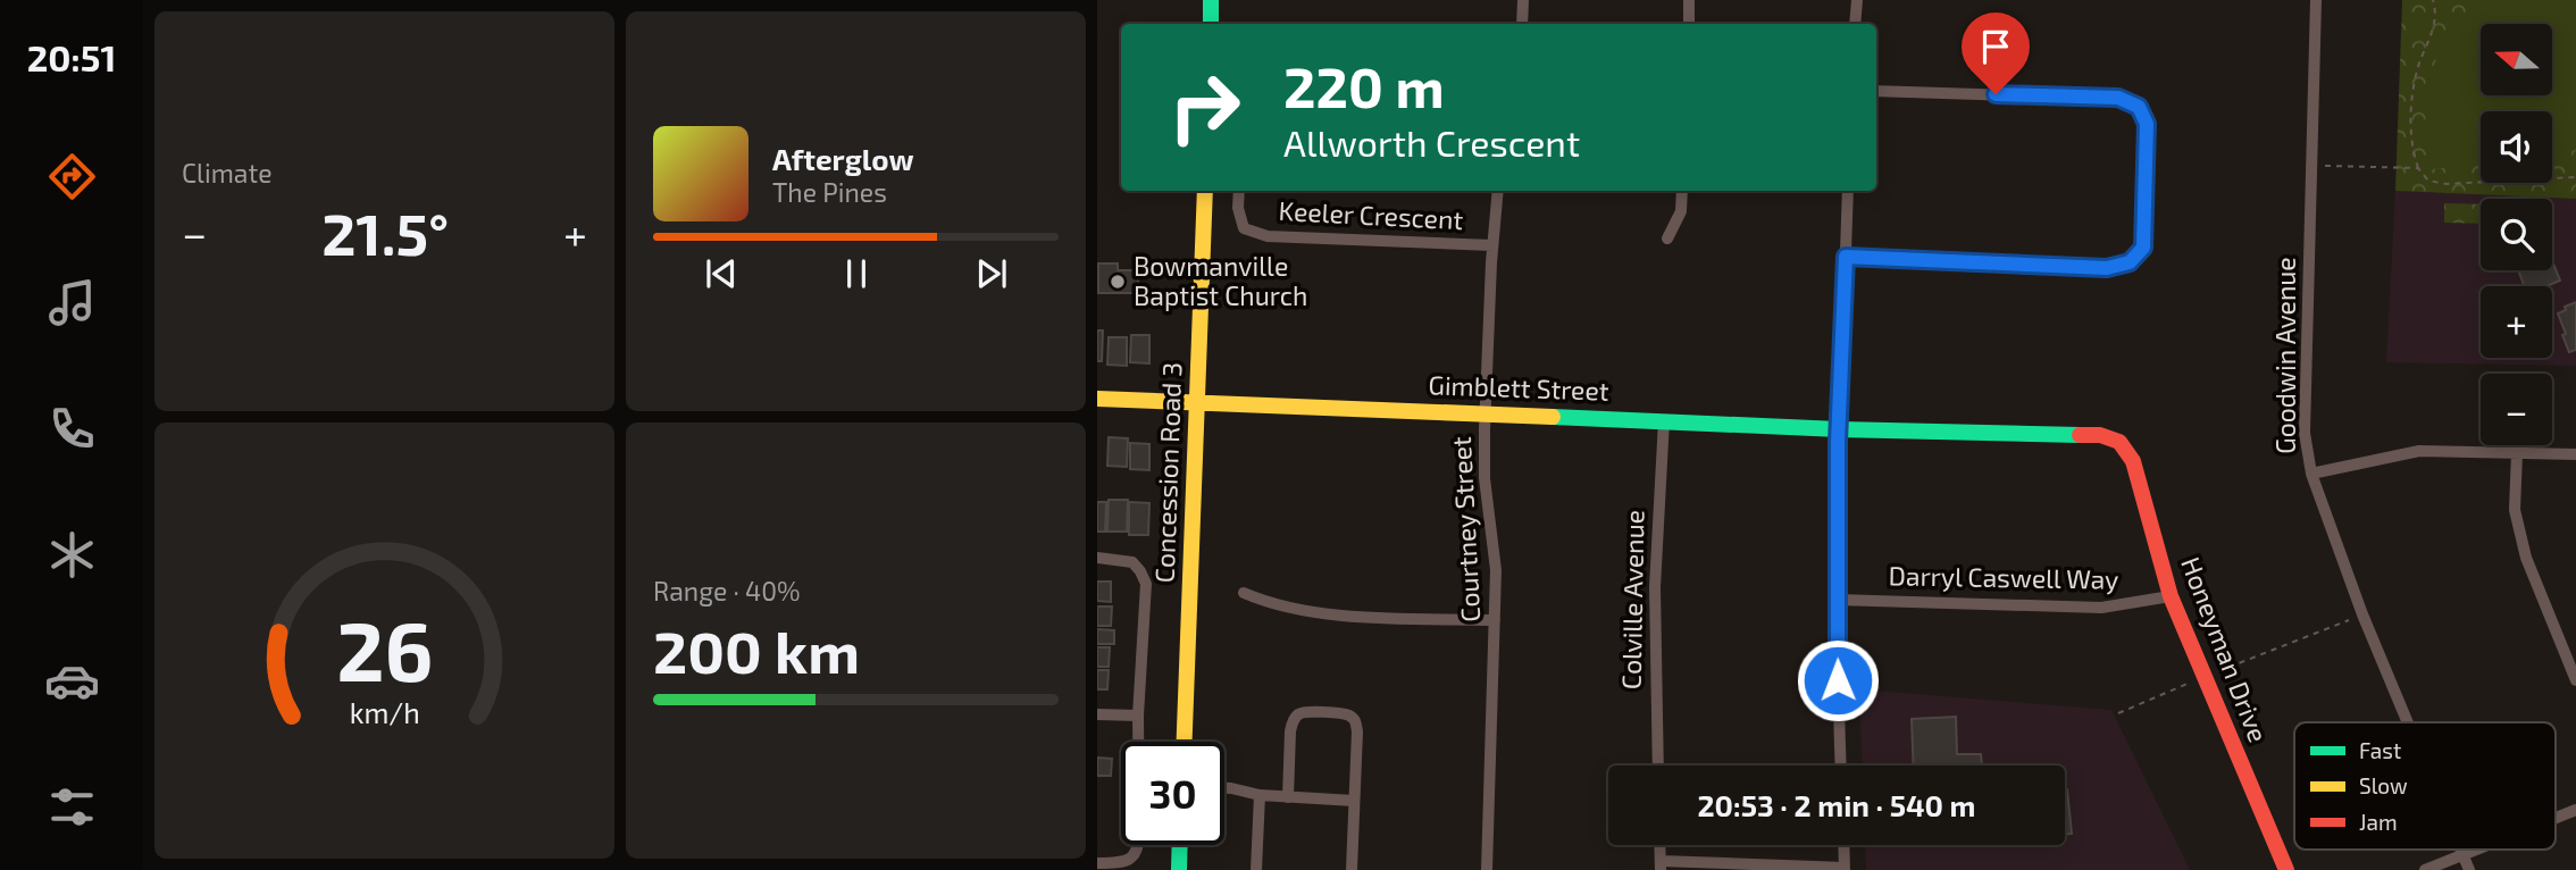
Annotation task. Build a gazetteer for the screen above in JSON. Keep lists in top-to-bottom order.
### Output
{
  "streets": {
    "street": [
      "Keeler Crescent",
      "Goodwin Avenue",
      "Gimblett Street",
      "Concession Road 3",
      "Courtney Street",
      "Darryl Caswell Way",
      "Colville Avenue",
      "Honeyman Drive"
    ]
  },
  "crossings": [
    ["Keeler Crescent", "Courtney Street"],
    ["Gimblett Street", "Concession Road 3"],
    ["Gimblett Street", "Courtney Street"],
    ["Gimblett Street", "Colville Avenue"],
    ["Gimblett Street", "Honeyman Drive"],
    ["Darryl Caswell Way", "Honeyman Drive"]
  ],
  "places": ["Bowmanville Baptist Church"],
  "legend": ["Fast", "Slow", "Jam"],
  "north": "left",
  "page": {
    "tabs": "20:51",
    "tile": [
      "Climate",
      ["Range · 40%", "200 km"]
    ],
    "map_buttons": ["+", "−"],
    "turn": ["220 m", "Allworth Crescent"],
    "song": ["Afterglow", "The Pines"],
    "heat": ["−", "21.5°", "+"],
    "limit": "30",
    "trip": "20:53 · 2 min · 540 m",
    "gauge": ["26", "km/h"]
  }
}
